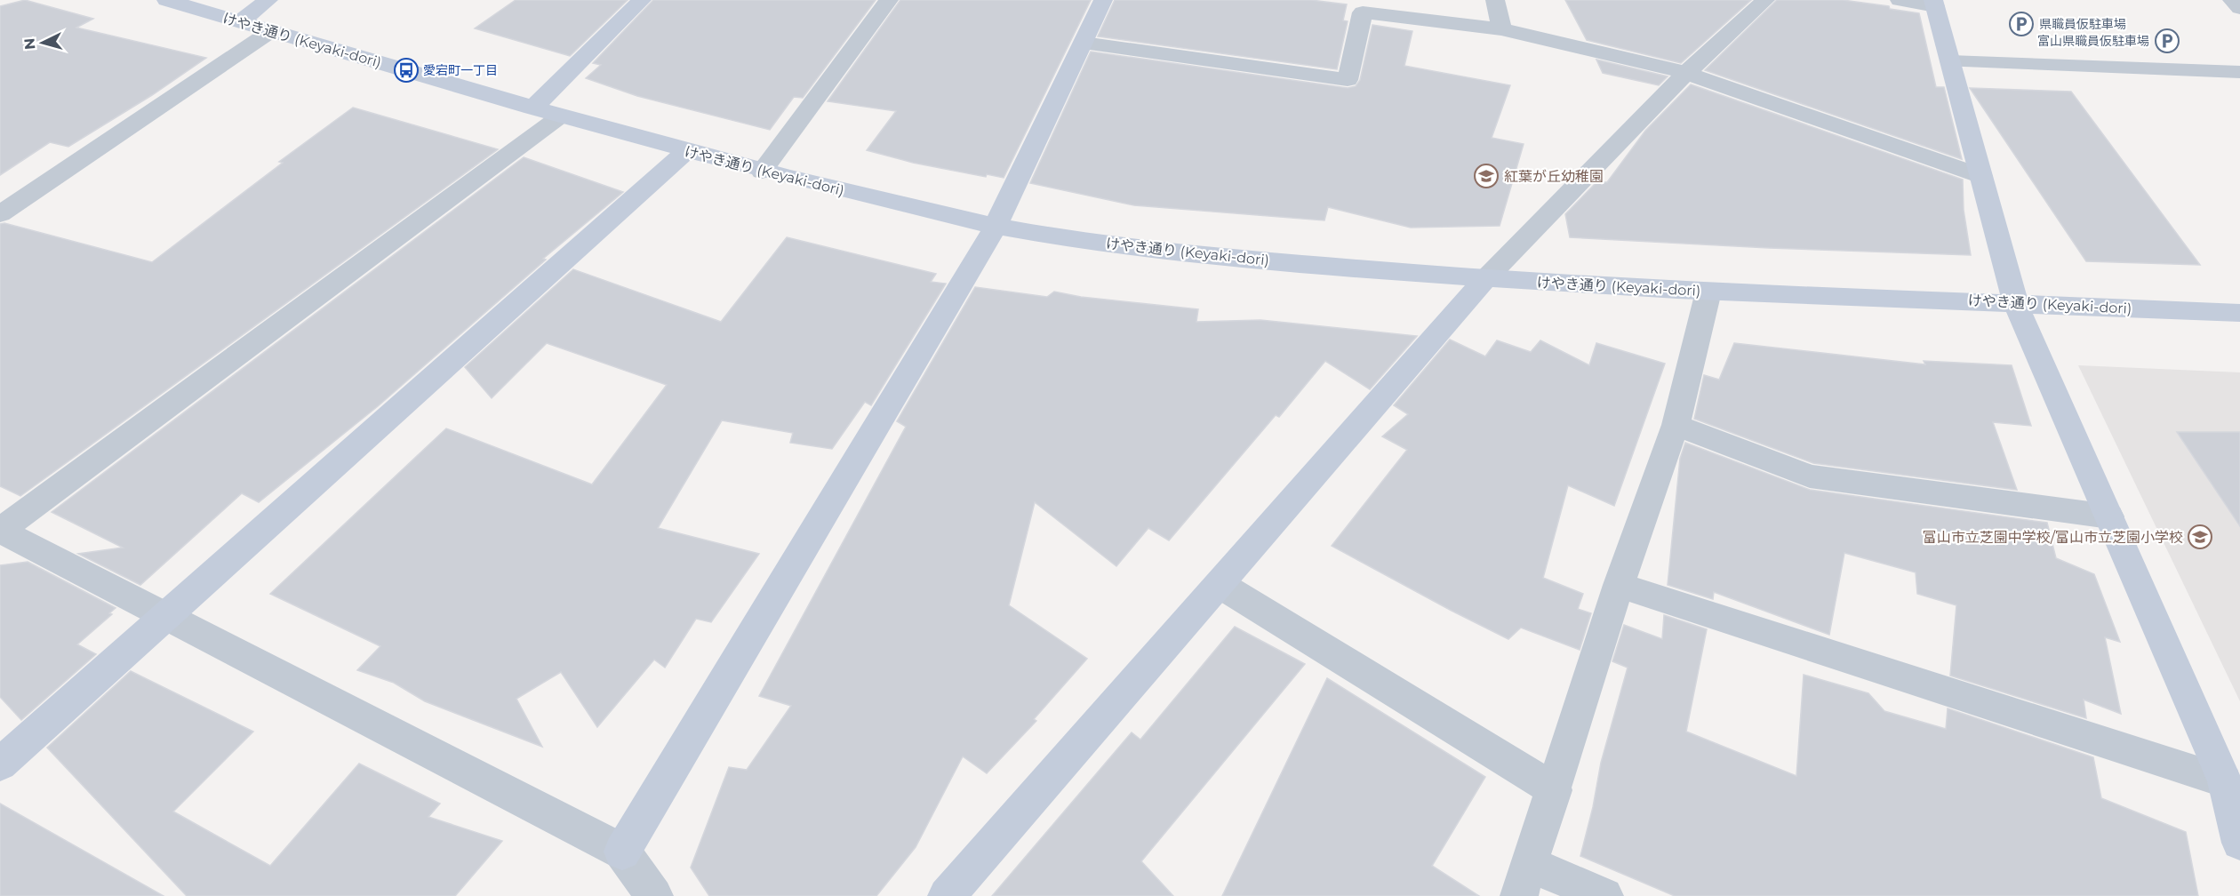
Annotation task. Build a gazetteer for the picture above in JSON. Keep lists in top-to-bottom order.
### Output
{
  "streets": {
    "street": ["けやき通り (Keyaki-dori)"]
  },
  "places": {
    "parking": ["県職員仮駐車場", "富山県職員仮駐車場"],
    "bus stop": ["愛宕町一丁目"],
    "school or university": ["紅葉が丘幼稚園", "富山市立芝園中学校/富山市立芝園小学校"]
  },
  "north": "left"
}
